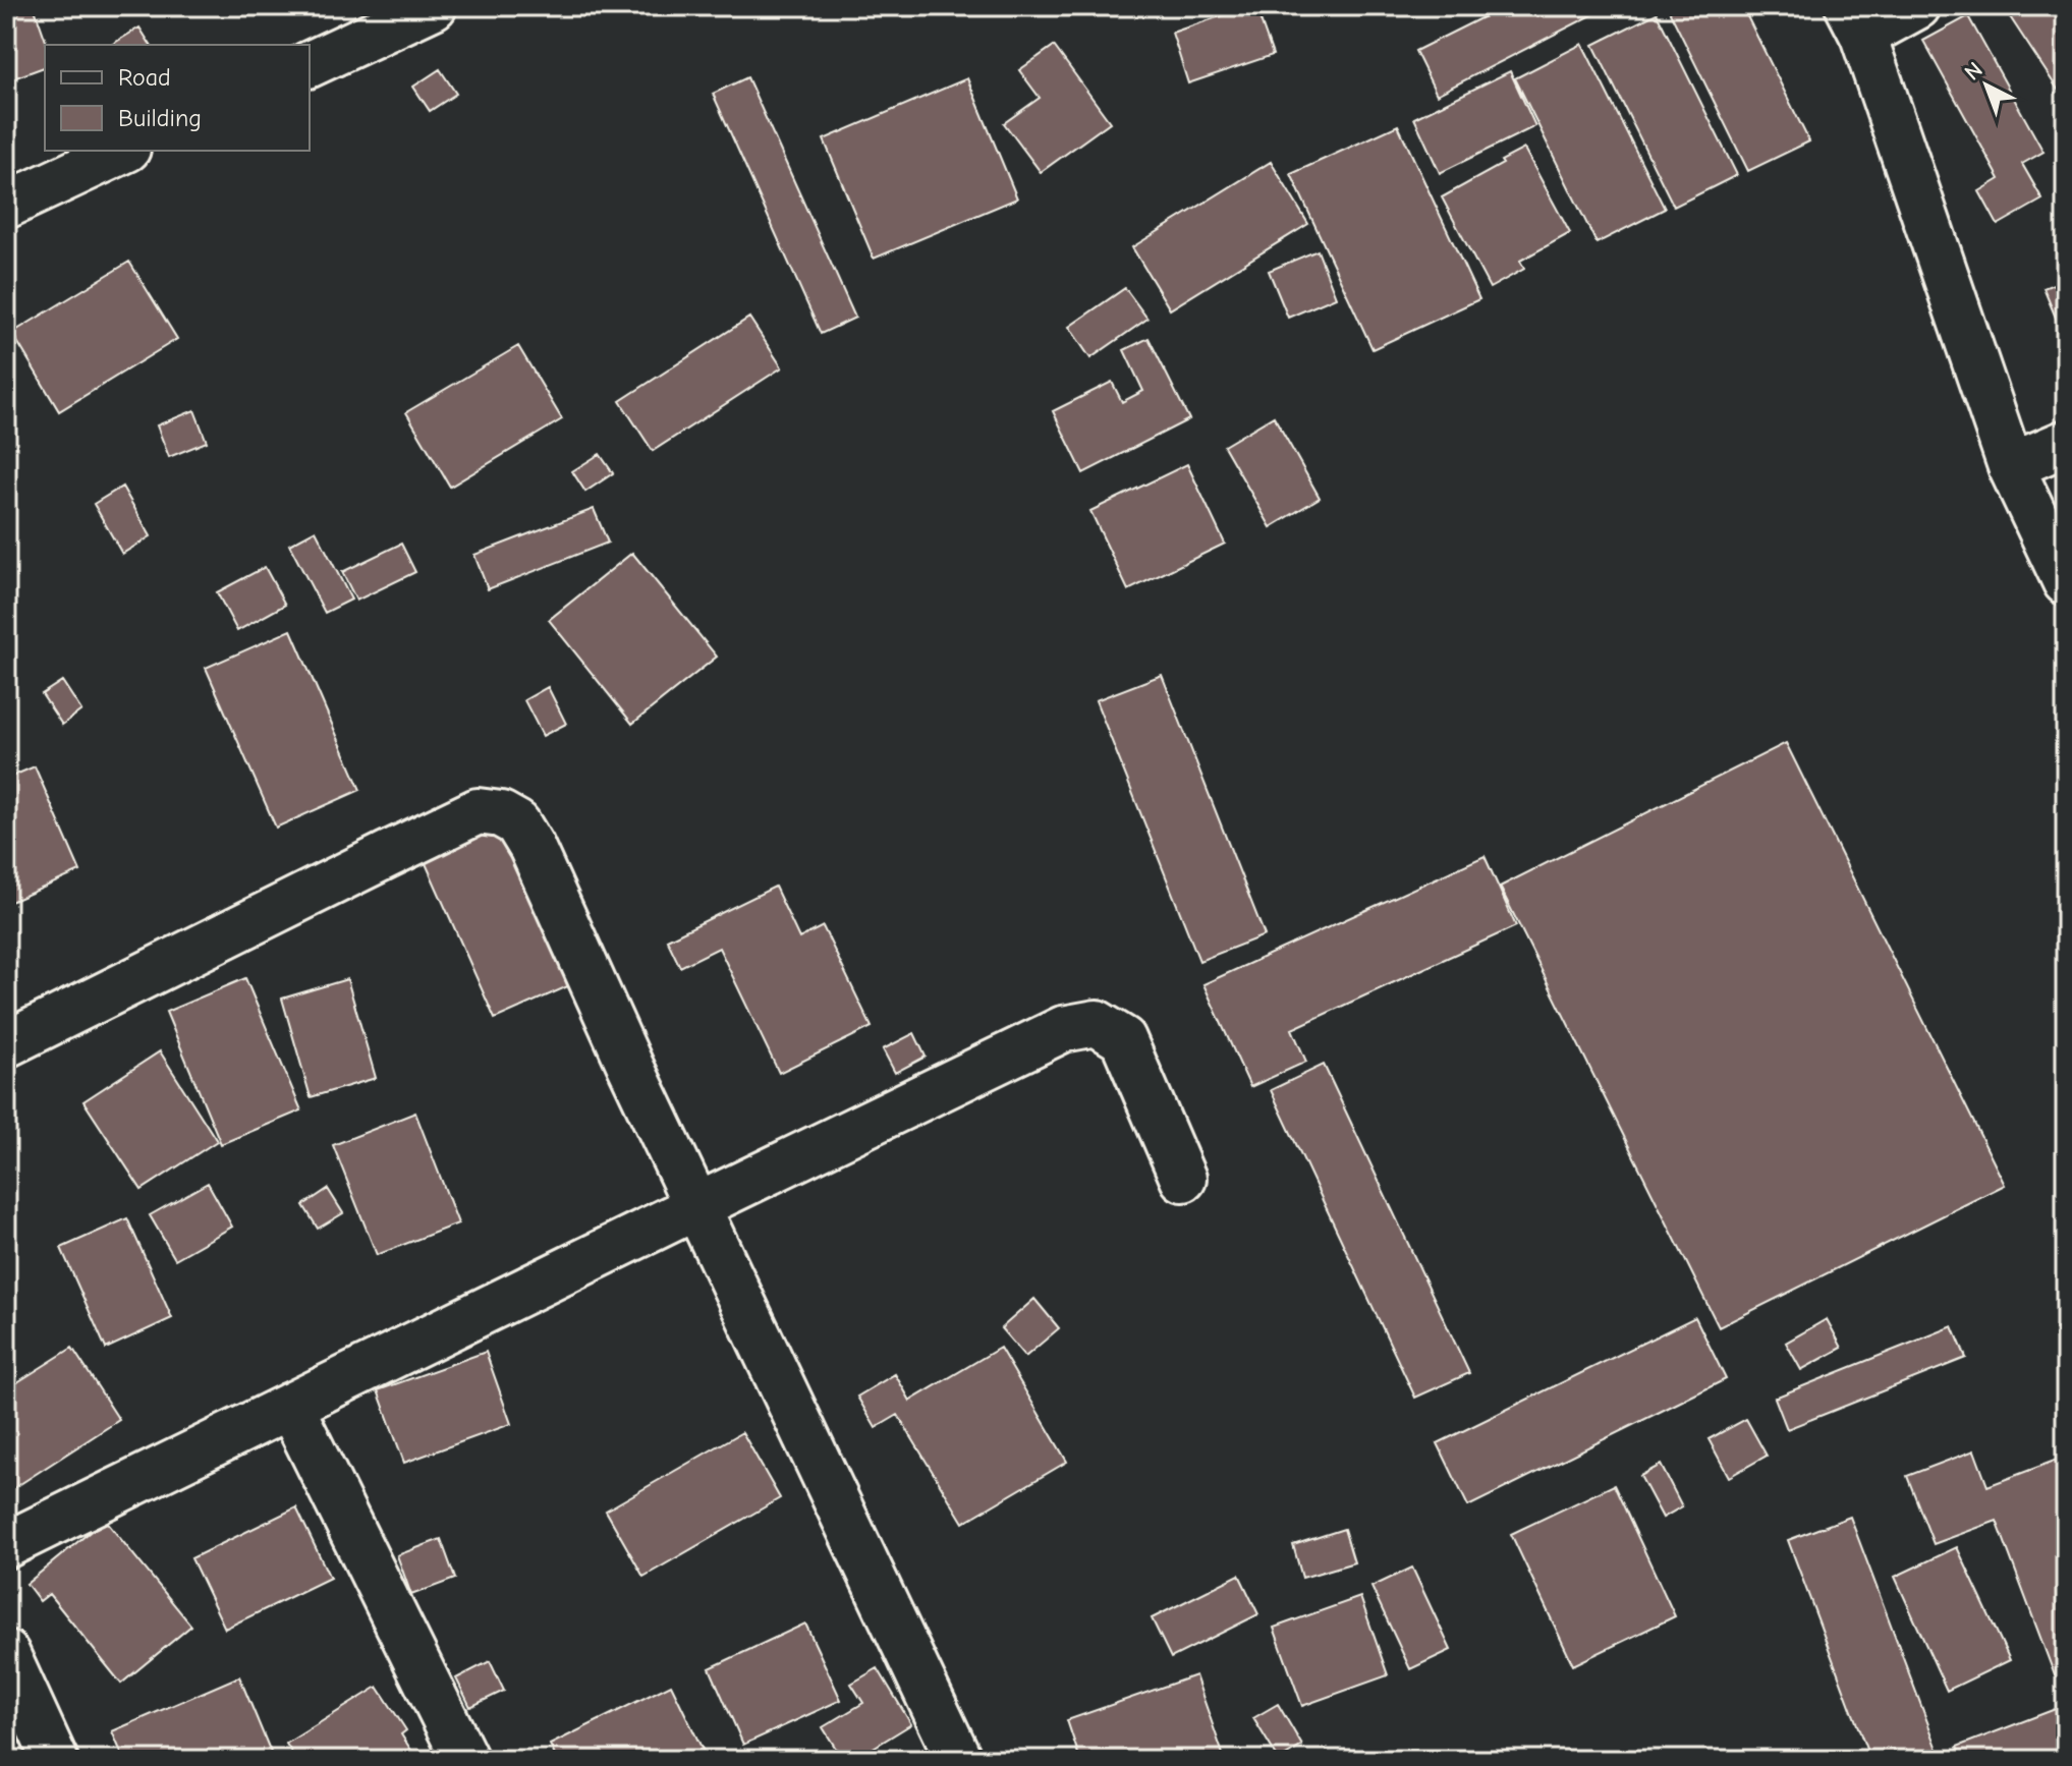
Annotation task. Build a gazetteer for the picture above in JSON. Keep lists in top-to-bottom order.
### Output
{
  "legend": ["Road", "Building"],
  "north": "top left"
}
